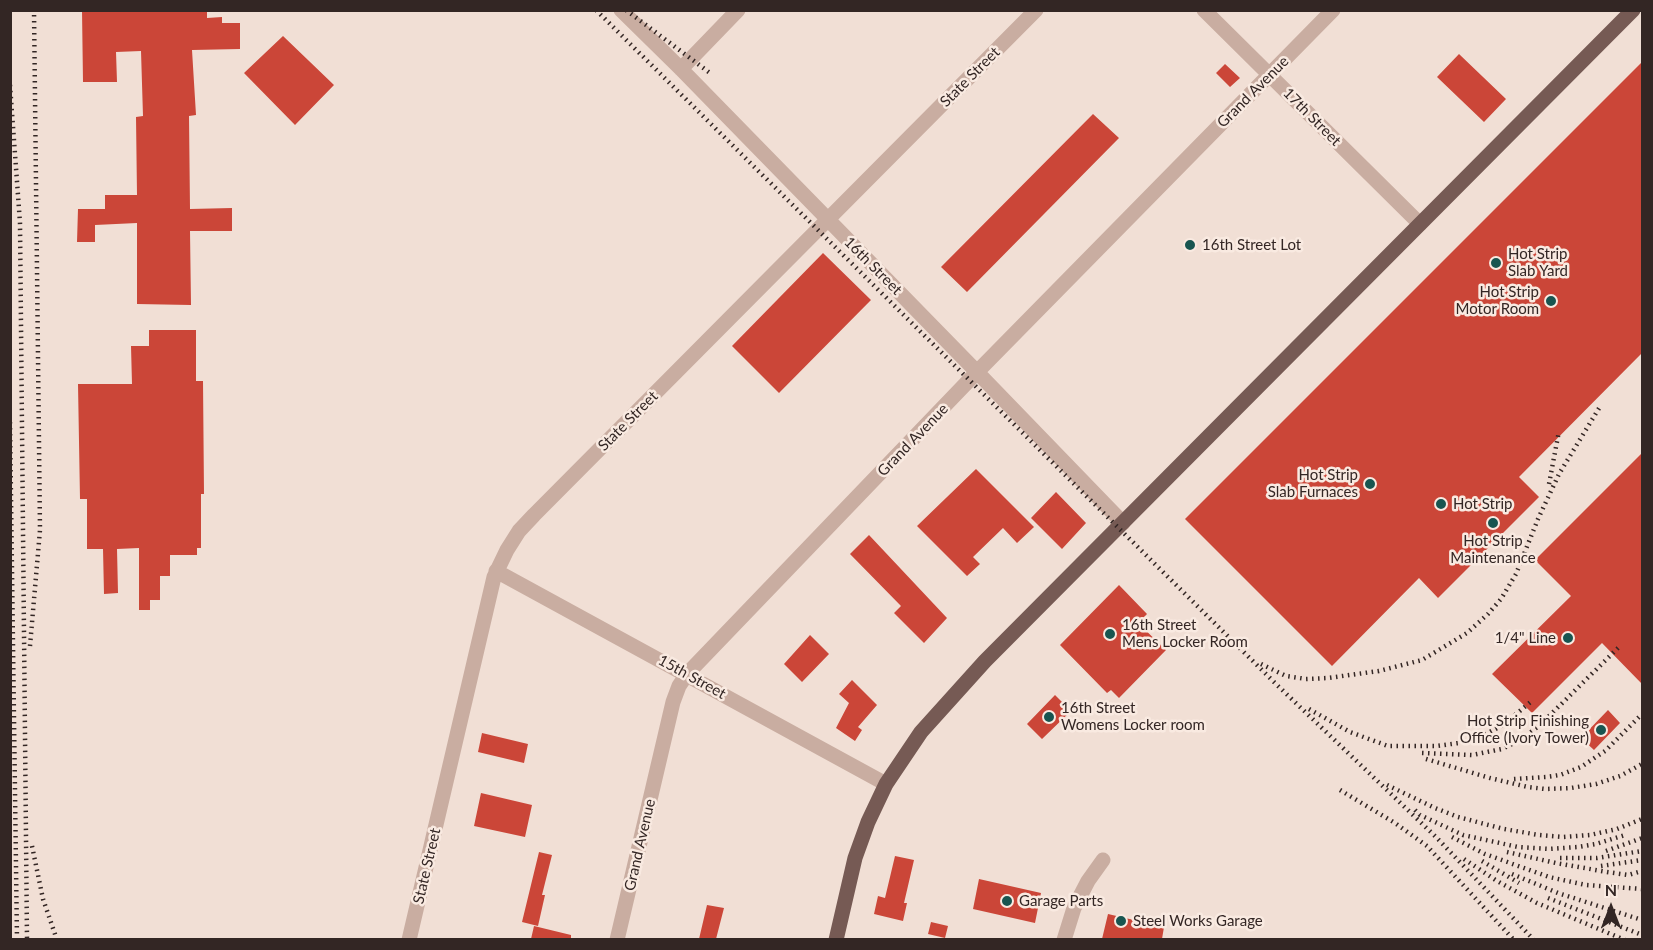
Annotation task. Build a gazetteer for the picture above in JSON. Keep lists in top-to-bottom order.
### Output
{
  "streets": {
    "street": [
      "State Street",
      "Grand Avenue",
      "17th Street",
      "16th Street",
      "15th Street"
    ]
  },
  "crossings": [
    ["State Street", "16th Street"],
    ["State Street", "15th Street"],
    ["Grand Avenue", "17th Street"],
    ["Grand Avenue", "16th Street"],
    ["Grand Avenue", "15th Street"]
  ],
  "places": [
    "16th Street Lot",
    "Hot Strip Slab Yard",
    "Hot Strip Motor Room",
    "Hot Strip Slab Furnaces",
    "Hot Strip",
    "Hot Strip Maintenance",
    "16th Street Mens Locker Room",
    "1/4\" Line",
    "16th Street Womens Locker room",
    "Hot Strip Finishing Office (Ivory Tower)",
    "Garage Parts",
    "Steel Works Garage"
  ],
  "north": "top"
}
